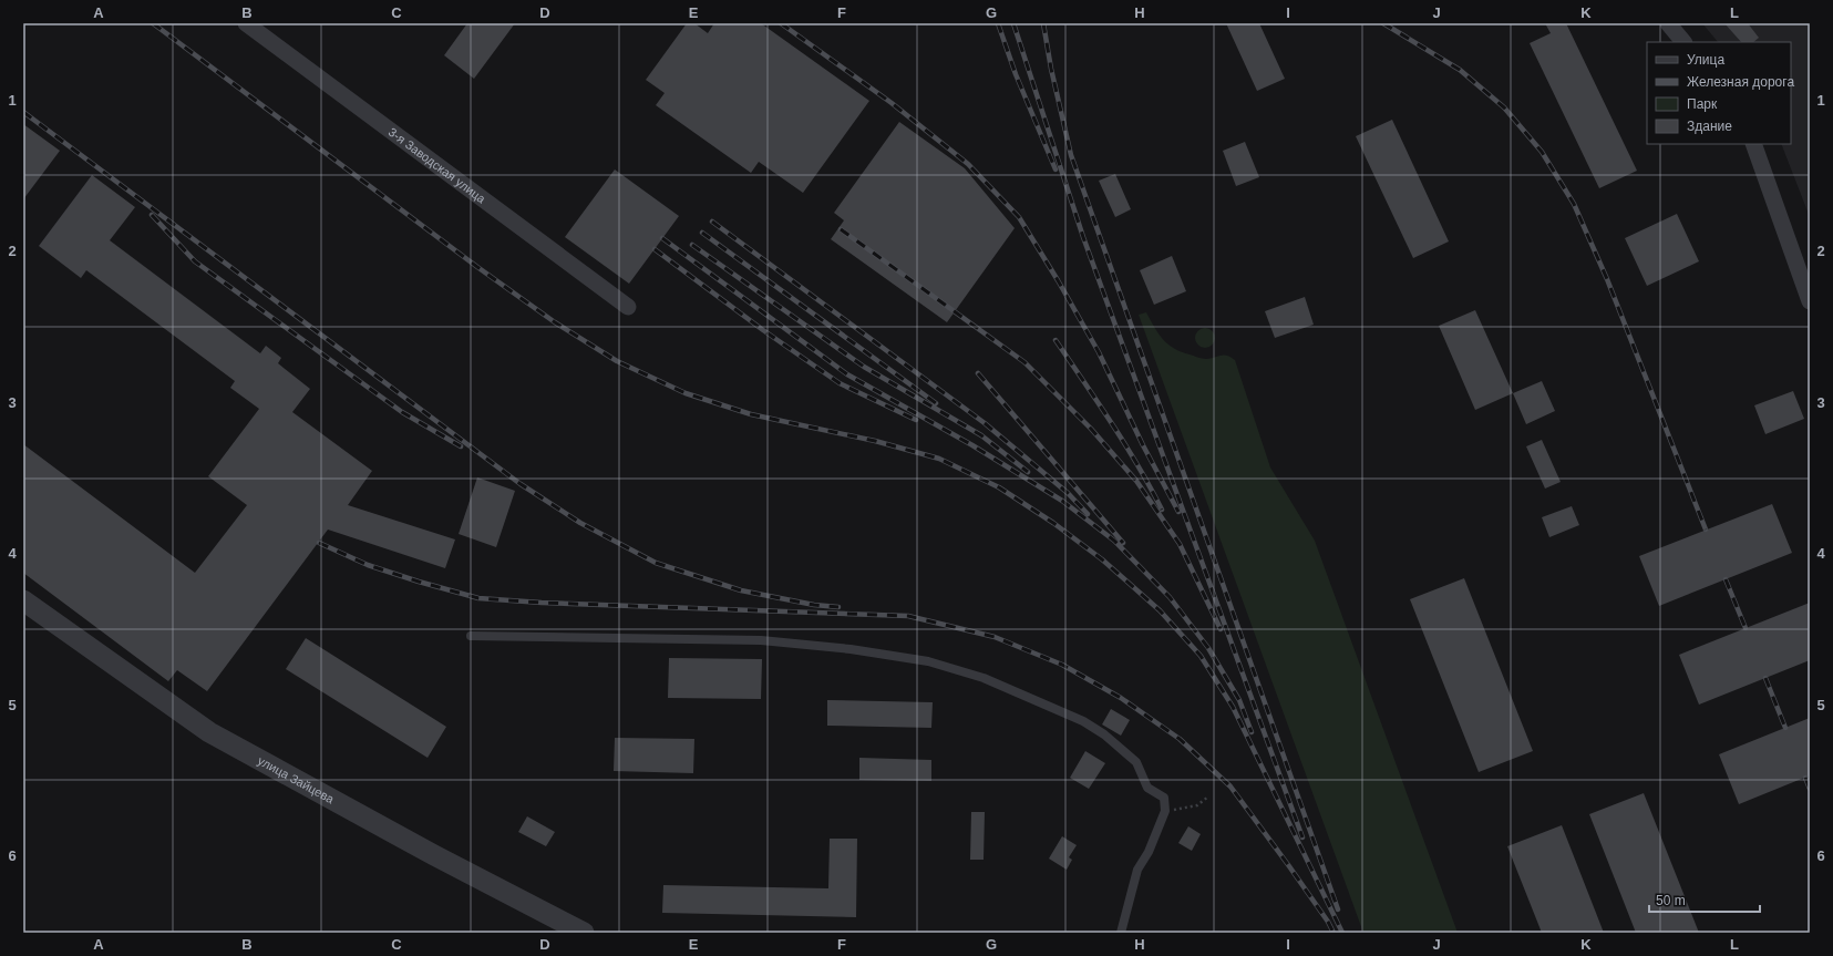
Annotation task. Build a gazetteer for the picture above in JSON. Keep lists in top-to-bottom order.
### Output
{
  "streets": {
    "street": ["3-я Заводская улица", "улица Зайцева"]
  },
  "legend": [
    "Улица",
    "Железная дорога",
    "Парк",
    "Здание"
  ],
  "scale_bar": "50 m",
  "grid": {
    "columns": [
      "A",
      "B",
      "C",
      "D",
      "E",
      "F",
      "G",
      "H",
      "I",
      "J",
      "K",
      "L"
    ],
    "rows": [
      "1",
      "2",
      "3",
      "4",
      "5",
      "6"
    ]
  }
}
